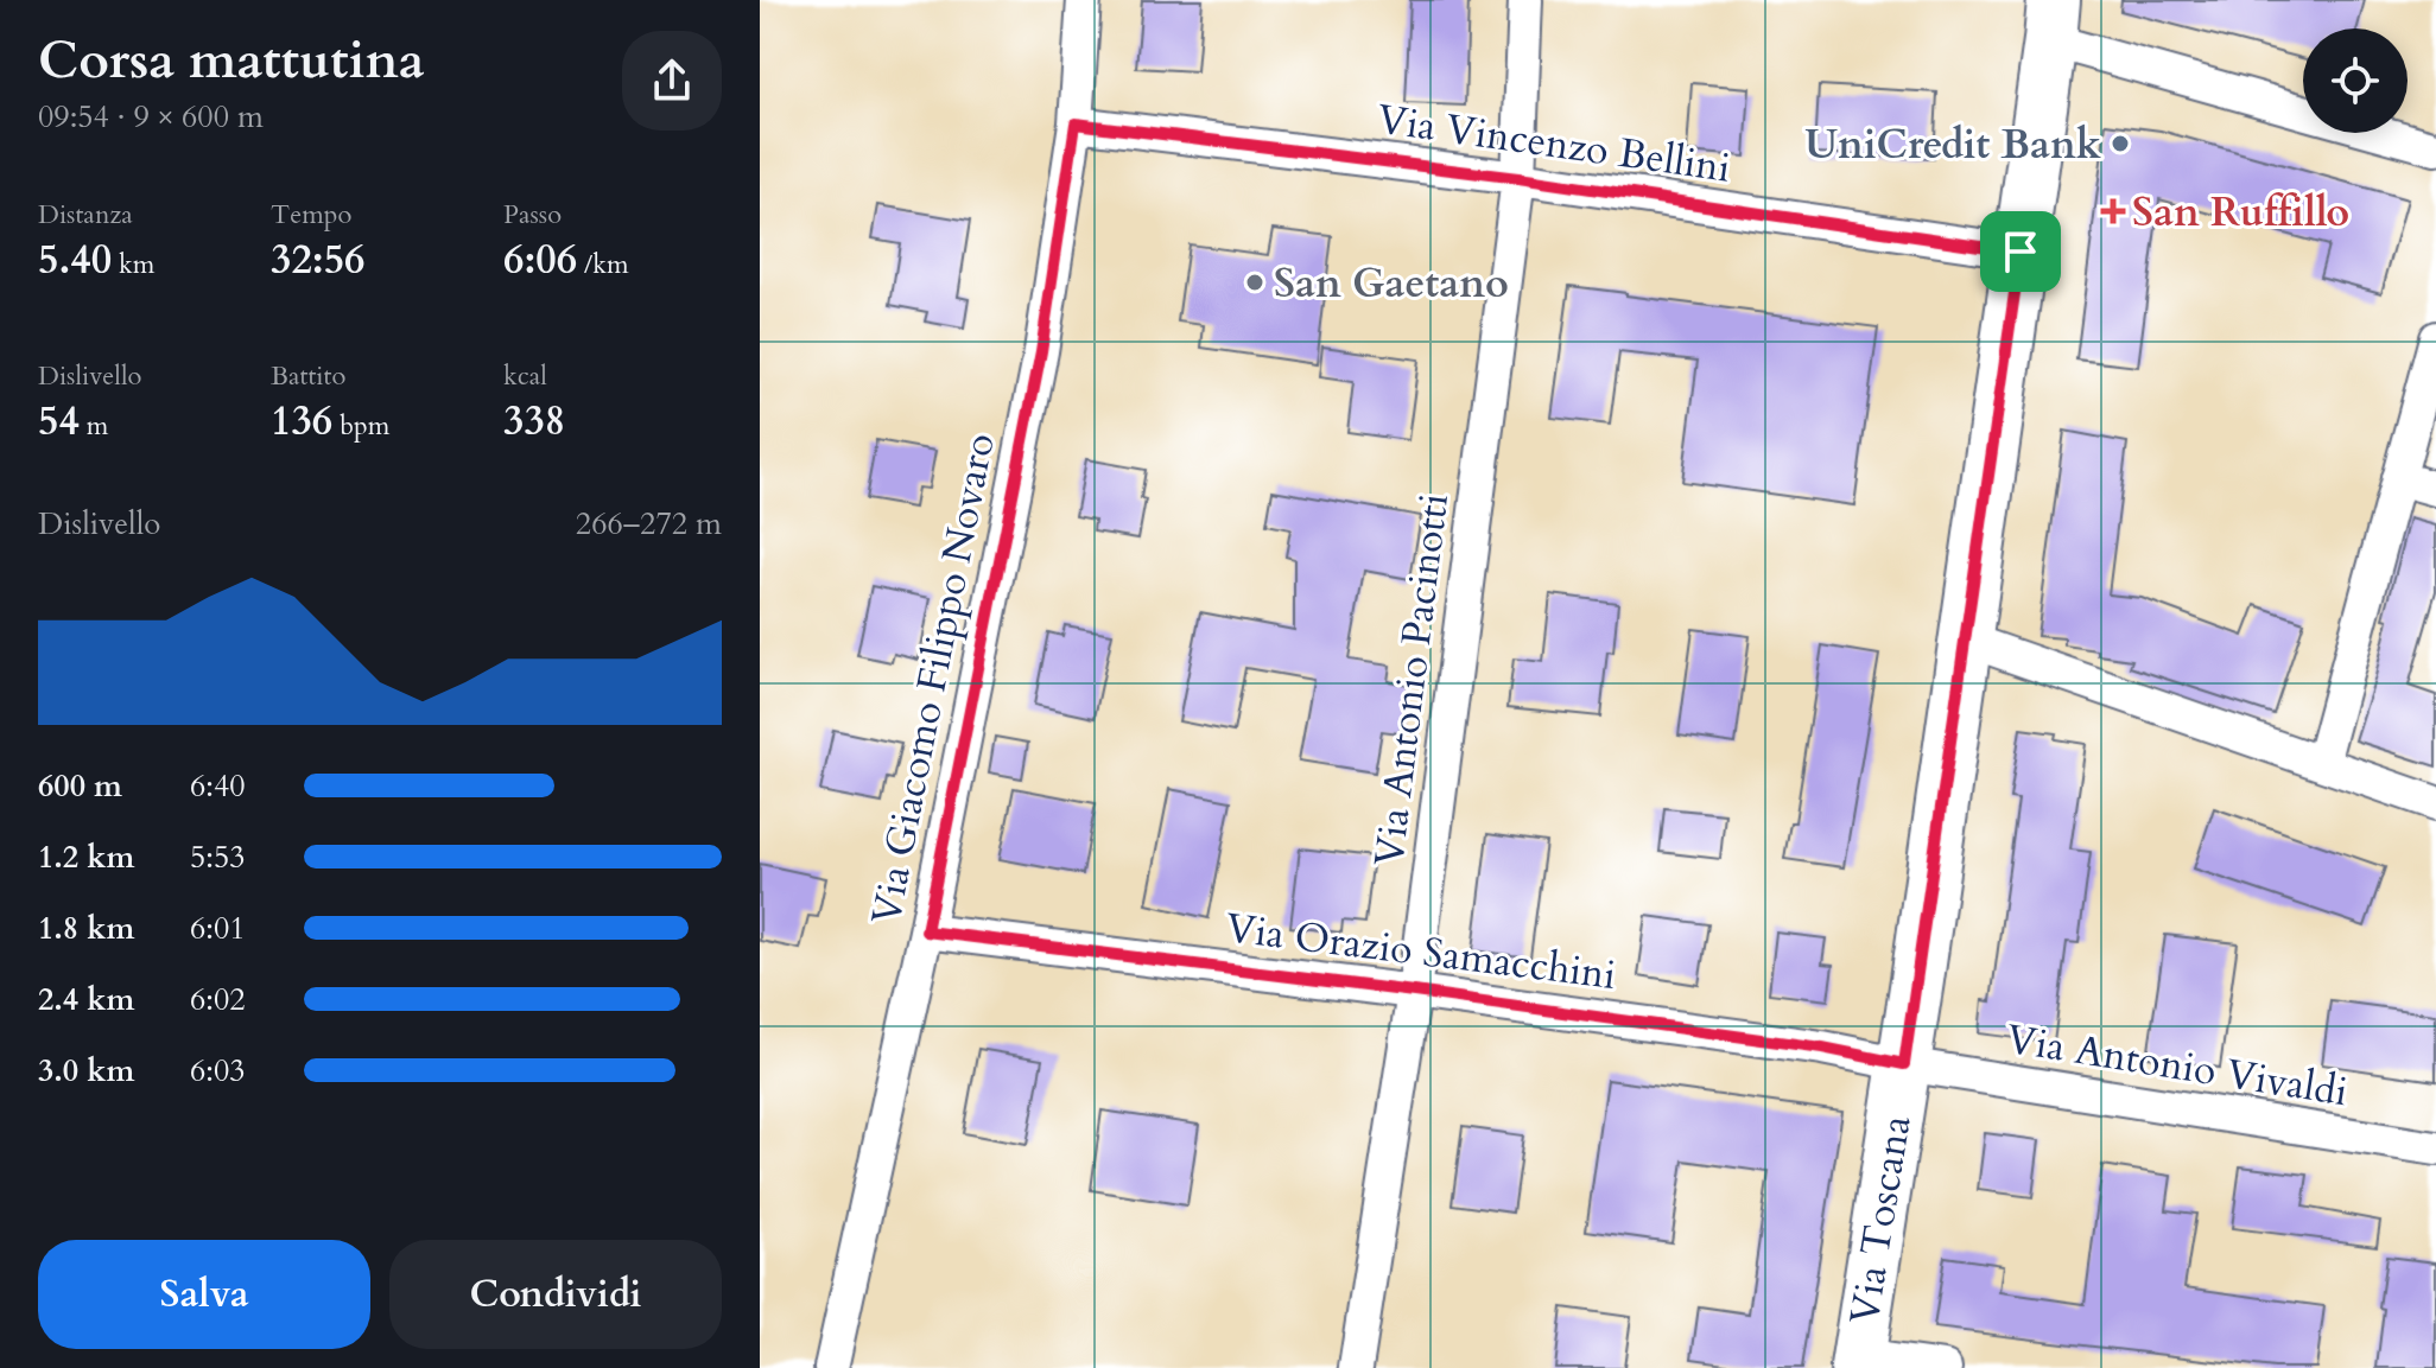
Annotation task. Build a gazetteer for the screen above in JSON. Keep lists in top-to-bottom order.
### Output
{
  "streets": {
    "main road": ["Via Toscana"],
    "street": [
      "Via Vincenzo Bellini",
      "Via Giacomo Filippo Novaro",
      "Via Antonio Pacinotti",
      "Via Orazio Samacchini",
      "Via Antonio Vivaldi"
    ]
  },
  "crossings": [
    ["Via Vincenzo Bellini", "Via Giacomo Filippo Novaro"],
    ["Via Vincenzo Bellini", "Via Antonio Pacinotti"],
    ["Via Vincenzo Bellini", "Via Toscana"],
    ["Via Giacomo Filippo Novaro", "Via Orazio Samacchini"],
    ["Via Antonio Pacinotti", "Via Orazio Samacchini"],
    ["Via Orazio Samacchini", "Via Antonio Vivaldi"],
    ["Via Orazio Samacchini", "Via Toscana"],
    ["Via Antonio Vivaldi", "Via Toscana"]
  ],
  "places": {
    "other": ["UniCredit Bank", "San Gaetano"],
    "health": ["San Ruffillo"]
  },
  "page": {
    "heading": ["Corsa mattutina", "09:54 · 9 × 600 m"],
    "stats": [
      ["Distanza", "5.40 km"],
      ["Tempo", "32:56"],
      ["Passo", "6:06 /km"],
      ["Dislivello", "54 m"],
      ["Battito", "136 bpm"],
      ["kcal", "338"]
    ],
    "chart": ["Dislivello", "266–272 m"],
    "list": [
      {
        "name": "600 m",
        "note": "6:40"
      },
      {
        "name": "1.2 km",
        "note": "5:53"
      },
      {
        "name": "1.8 km",
        "note": "6:01"
      },
      {
        "name": "2.4 km",
        "note": "6:02"
      },
      {
        "name": "3.0 km",
        "note": "6:03"
      }
    ],
    "buttons": ["Salva", "Condividi"]
  }
}
